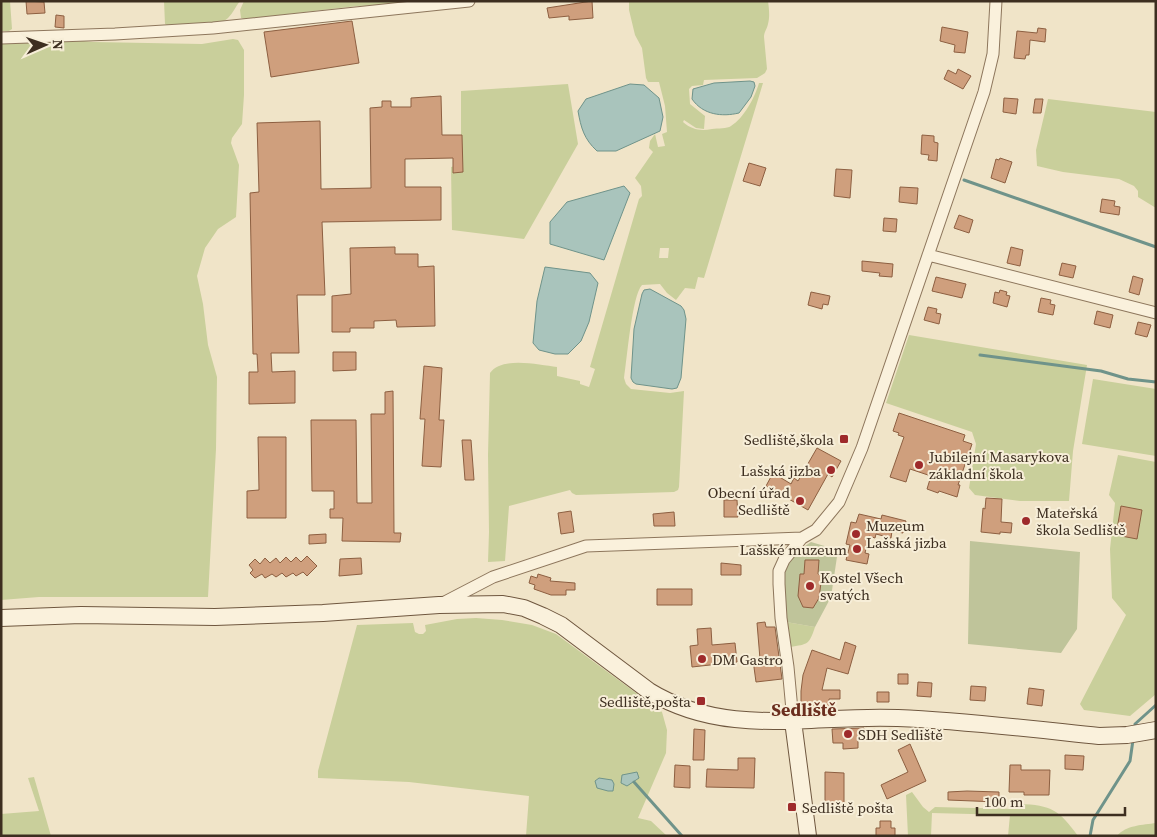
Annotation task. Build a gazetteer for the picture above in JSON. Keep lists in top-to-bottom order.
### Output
{
  "districts": ["Sedliště"],
  "places": {
    "transit": ["Sedliště,škola", "Sedliště,pošta", "Sedliště pošta"],
    "other": [
      "Jubilejní Masarykova základní škola",
      "Lašská jizba",
      "Obecní úřad Sedliště",
      "Mateřská škola Sedliště",
      "Muzeum Lašská jizba",
      "Lašské muzeum",
      "Kostel Všech svatých",
      "DM Gastro",
      "SDH Sedliště"
    ]
  },
  "scale_bar": "100 m",
  "north": "right"
}
